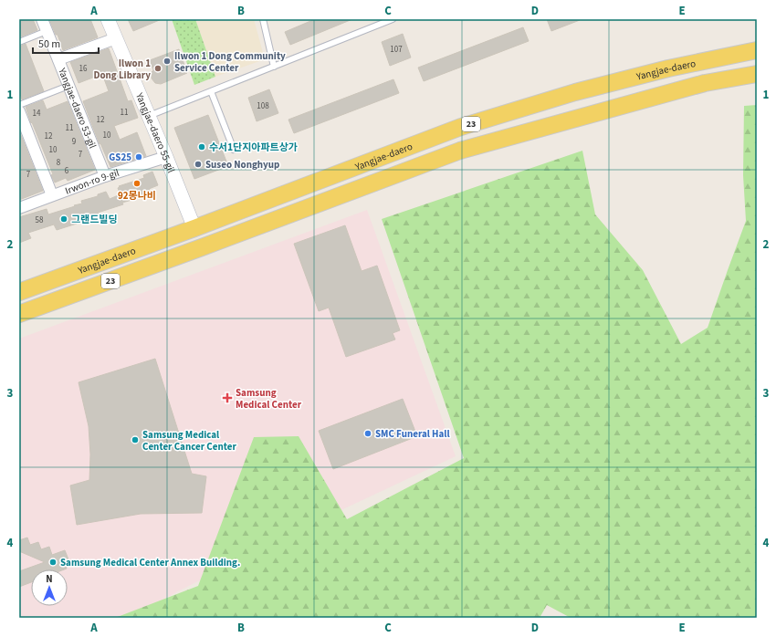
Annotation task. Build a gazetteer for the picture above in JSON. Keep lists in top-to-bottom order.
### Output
{
  "streets": {
    "main road": ["Yangjae-daero", "23"],
    "street": ["Yangjae-daero 53-gil", "Yangjae-daero 55-gil", "Irwon-ro 9-gil"]
  },
  "crossings": [
    ["Yangjae-daero", "Yangjae-daero 55-gil"],
    ["Yangjae-daero 53-gil", "Irwon-ro 9-gil"],
    ["Yangjae-daero 55-gil", "Irwon-ro 9-gil"]
  ],
  "places": {
    "other": [
      "Ilwon 1 Dong Community Service Center",
      "Ilwon 1 Dong Library",
      "수서1단지아파트상가",
      "GS25",
      "Suseo Nonghyup",
      "92몽나비",
      "그랜드빌딩",
      "SMC Funeral Hall",
      "Samsung Medical Center Cancer Center",
      "Samsung Medical Center Annex Building."
    ],
    "health": ["Samsung Medical Center"]
  },
  "house_numbers": [
    "107",
    "16",
    "108",
    "11",
    "14",
    "12",
    "11",
    "10",
    "12",
    "9",
    "10",
    "7",
    "8",
    "6",
    "7",
    "58"
  ],
  "scale_bar": "50 m",
  "north": "top",
  "grid": {
    "columns": [
      "A",
      "B",
      "C",
      "D",
      "E"
    ],
    "rows": [
      "1",
      "2",
      "3",
      "4"
    ]
  }
}
